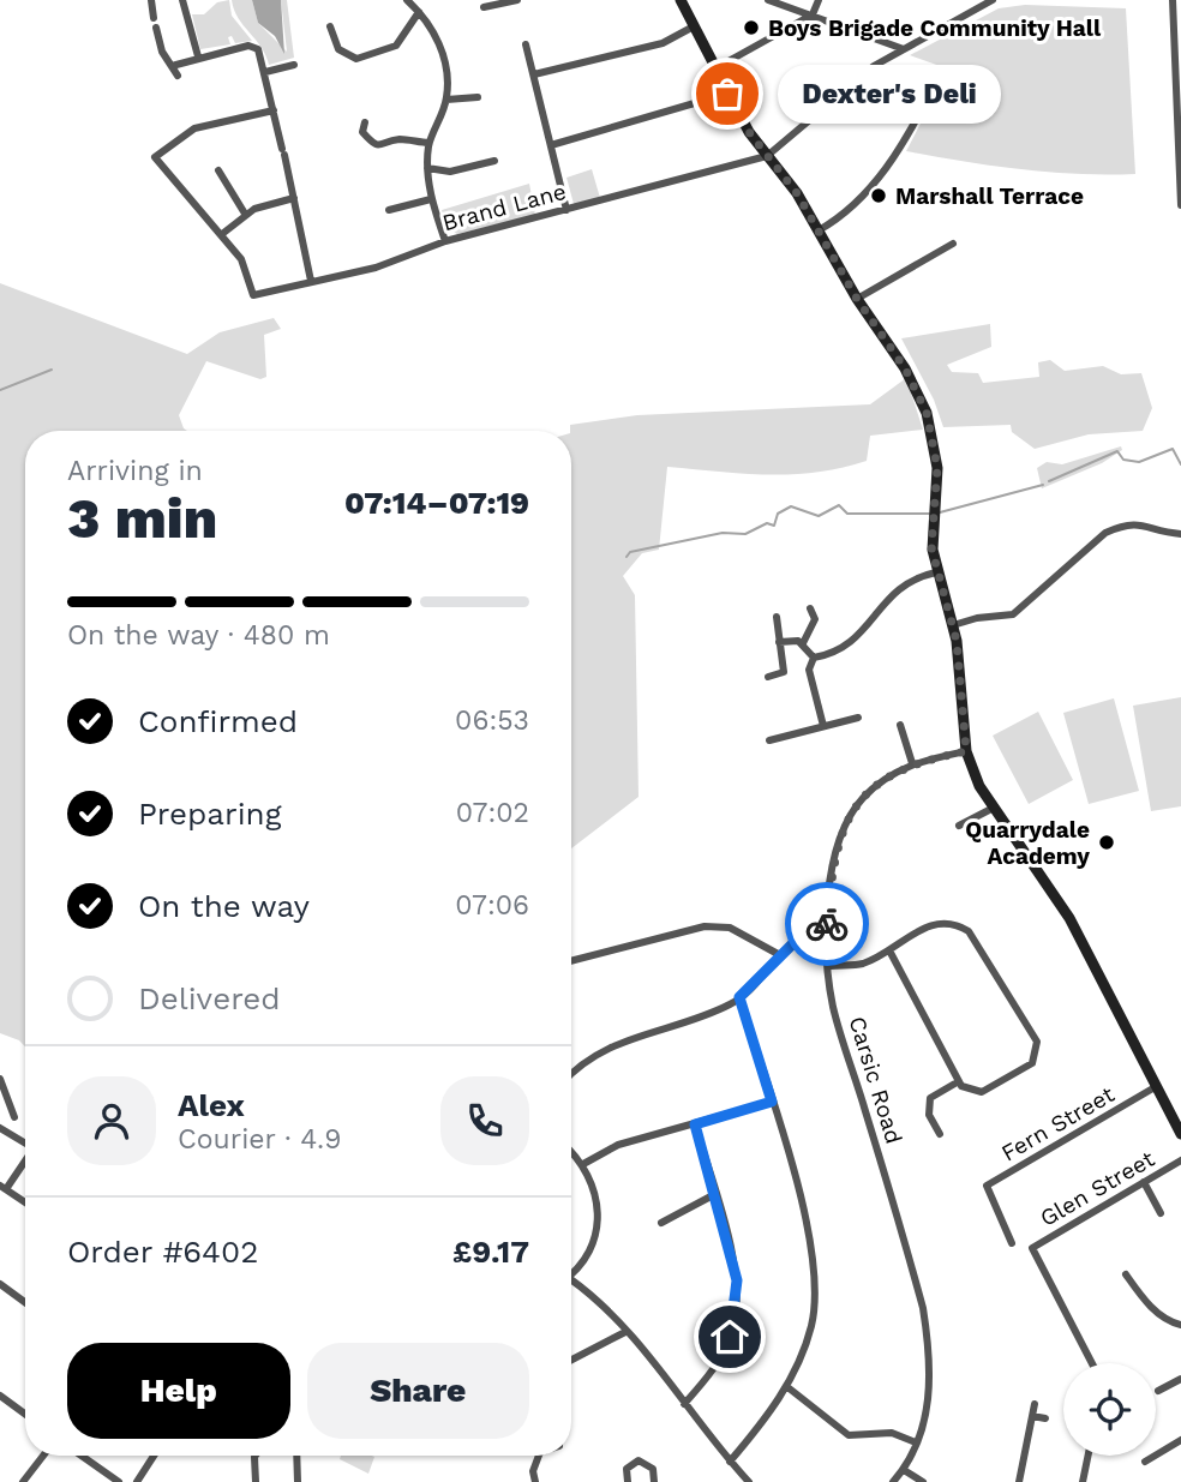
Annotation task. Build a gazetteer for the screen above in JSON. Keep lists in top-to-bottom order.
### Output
{
  "streets": {
    "street": [
      "Brand Lane",
      "Carsic Road",
      "Fern Street",
      "Glen Street"
    ]
  },
  "places": [
    "Boys Brigade Community Hall",
    "Dexter's Deli",
    "Marshall Terrace",
    "Quarrydale Academy"
  ],
  "page": {
    "bubble": "Dexter's Deli",
    "heading": ["3 min", "Arriving in", "07:14–07:19"],
    "panel": [
      "Alex",
      "Courier · 4.9",
      "Order #6402",
      "£9.17"
    ],
    "bar": "On the way · 480 m",
    "list": [
      ["Confirmed", "06:53"],
      ["Preparing", "07:02"],
      ["On the way", "07:06"],
      "Delivered"
    ],
    "buttons": ["Help", "Share"]
  }
}
